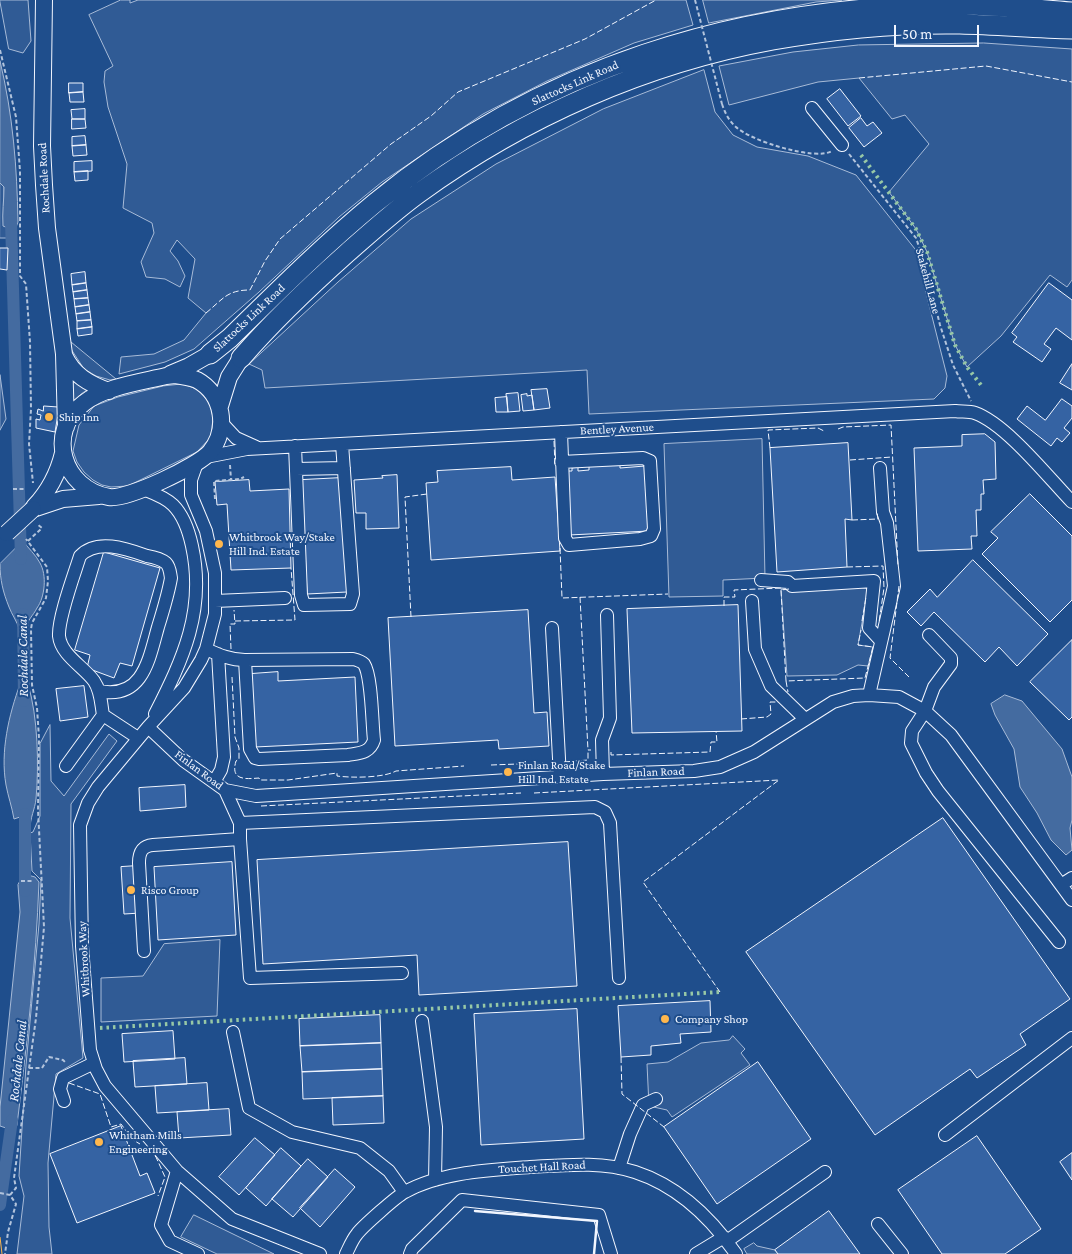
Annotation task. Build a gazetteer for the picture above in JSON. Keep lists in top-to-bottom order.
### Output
{
  "streets": {
    "highway": ["Slattocks Link Road"],
    "main road": ["Rochdale Road"],
    "street": [
      "Bentley Avenue",
      "Finlan Road",
      "Whitbrook Way",
      "Touchet Hall Road"
    ],
    "path": ["Stakehill Lane"]
  },
  "crossings": [
    ["Slattocks Link Road", "Rochdale Road"],
    ["Slattocks Link Road", "Bentley Avenue"],
    ["Slattocks Link Road", "Whitbrook Way"],
    ["Rochdale Road", "Bentley Avenue"],
    ["Rochdale Road", "Whitbrook Way"],
    ["Stakehill Lane", "Bentley Avenue"],
    ["Bentley Avenue", "Whitbrook Way"],
    ["Finlan Road", "Whitbrook Way"]
  ],
  "water": ["Rochdale Canal"],
  "places": [
    "Ship Inn",
    "Whitbrook Way/Stake Hill Ind. Estate",
    "Finlan Road/Stake Hill Ind. Estate",
    "Risco Group",
    "Company Shop",
    "Whitham Mills Engineering"
  ],
  "scale_bar": "50 m"
}
